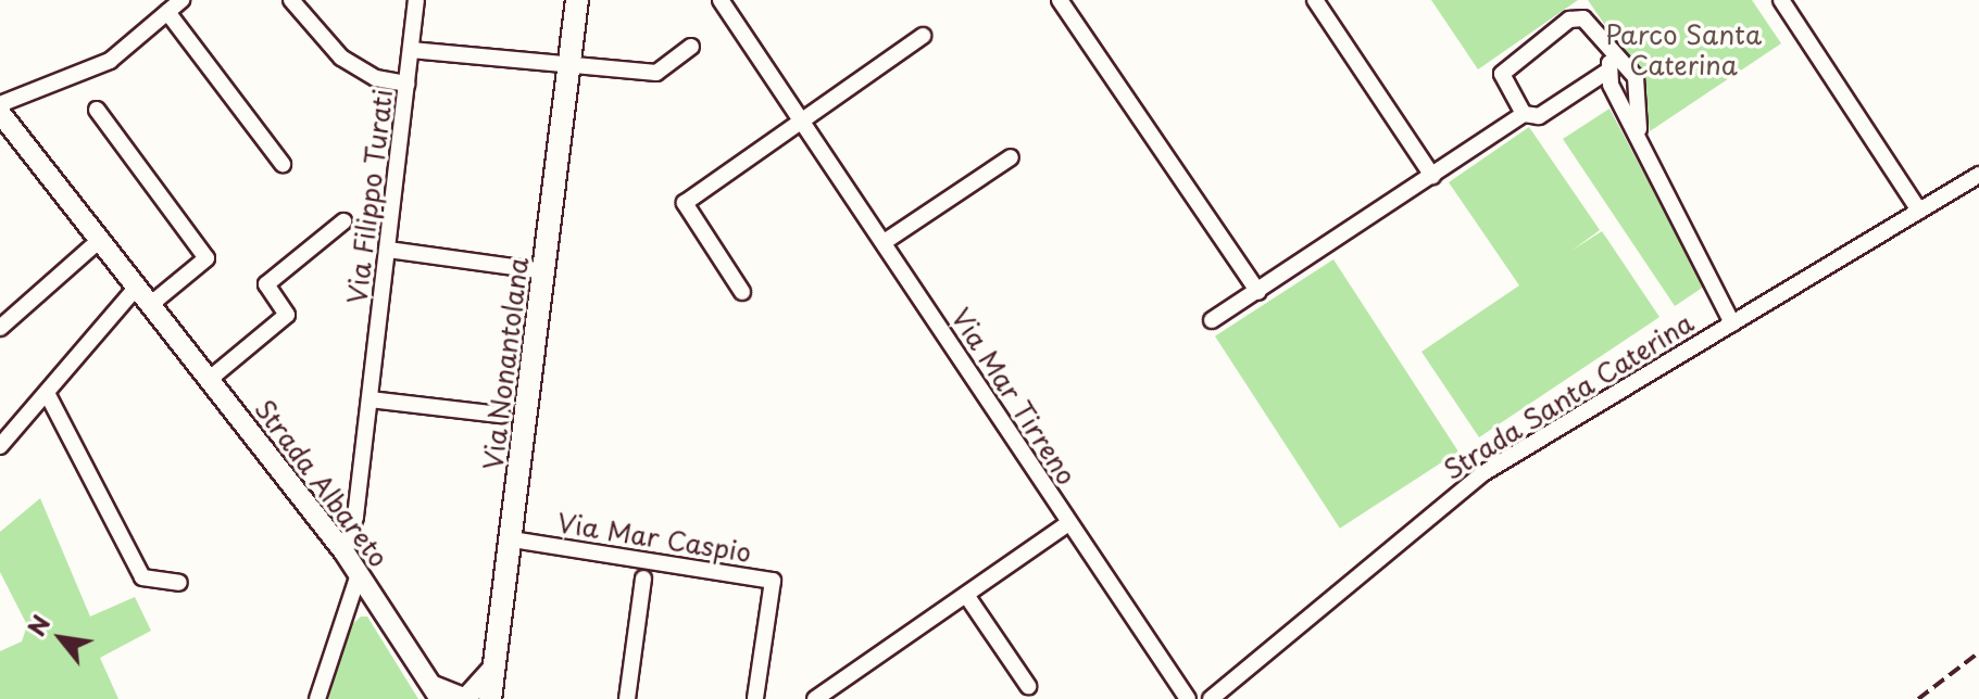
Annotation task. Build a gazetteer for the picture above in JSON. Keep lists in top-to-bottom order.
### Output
{
  "streets": {
    "main road": ["Via Nonantolana"],
    "street": [
      "Via Filippo Turati",
      "Via Mar Tirreno",
      "Strada Santa Caterina",
      "Strada Albareto",
      "Via Mar Caspio"
    ]
  },
  "crossings": [
    ["Via Filippo Turati", "Strada Albareto"],
    ["Via Nonantolana", "Via Mar Caspio"]
  ],
  "parks": ["Parco Santa Caterina"],
  "north": "top left"
}
